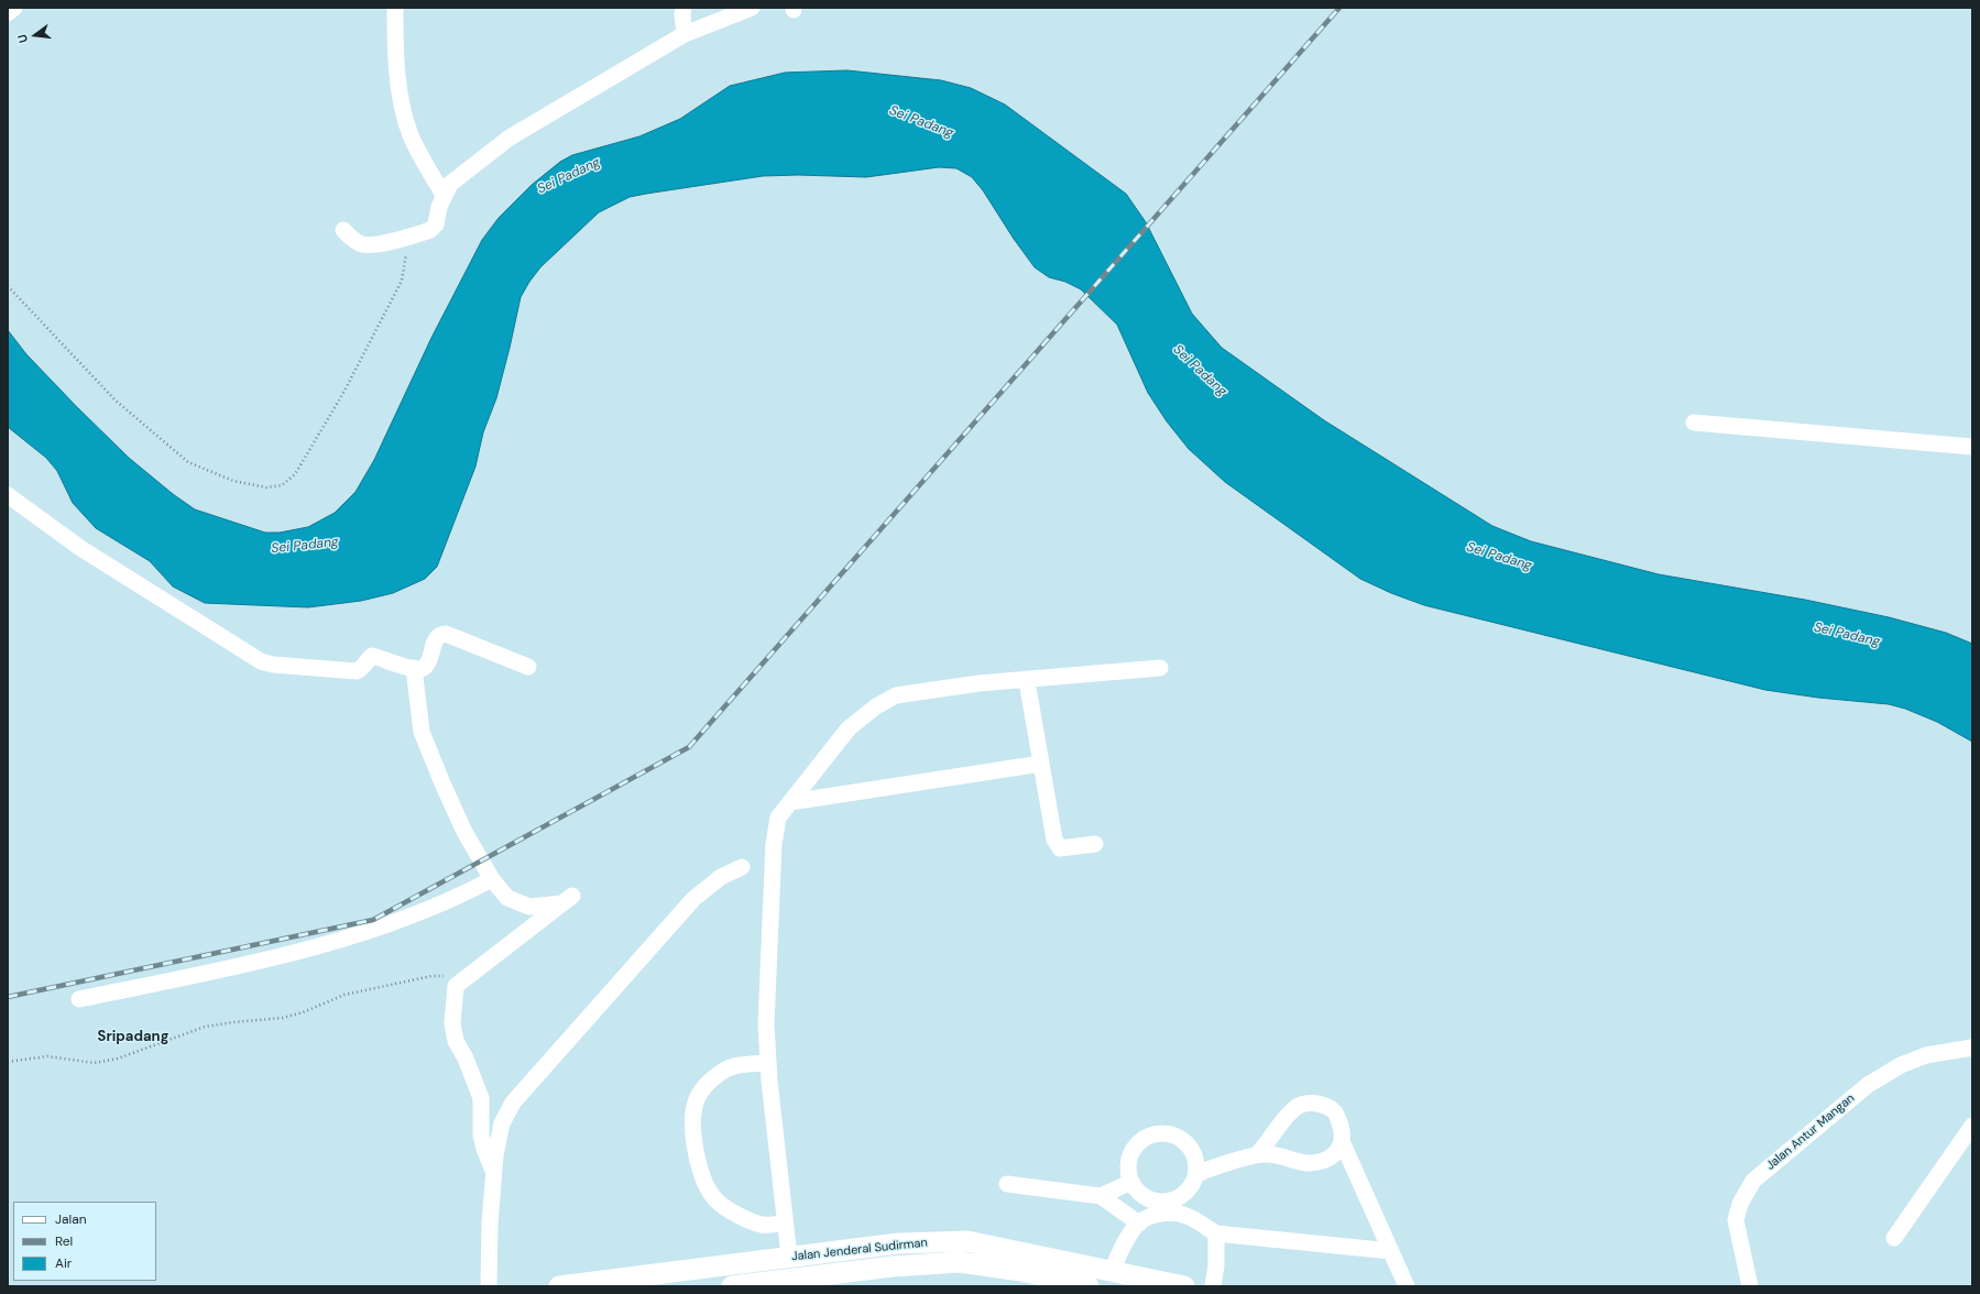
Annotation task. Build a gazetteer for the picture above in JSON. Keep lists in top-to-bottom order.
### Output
{
  "streets": {
    "main road": ["Jalan Jenderal Sudirman"],
    "street": ["Jalan Antur Mangan"]
  },
  "districts": ["Sripadang"],
  "water": ["Sei Padang"],
  "legend": ["Jalan", "Rel", "Air"],
  "north": "left"
}
